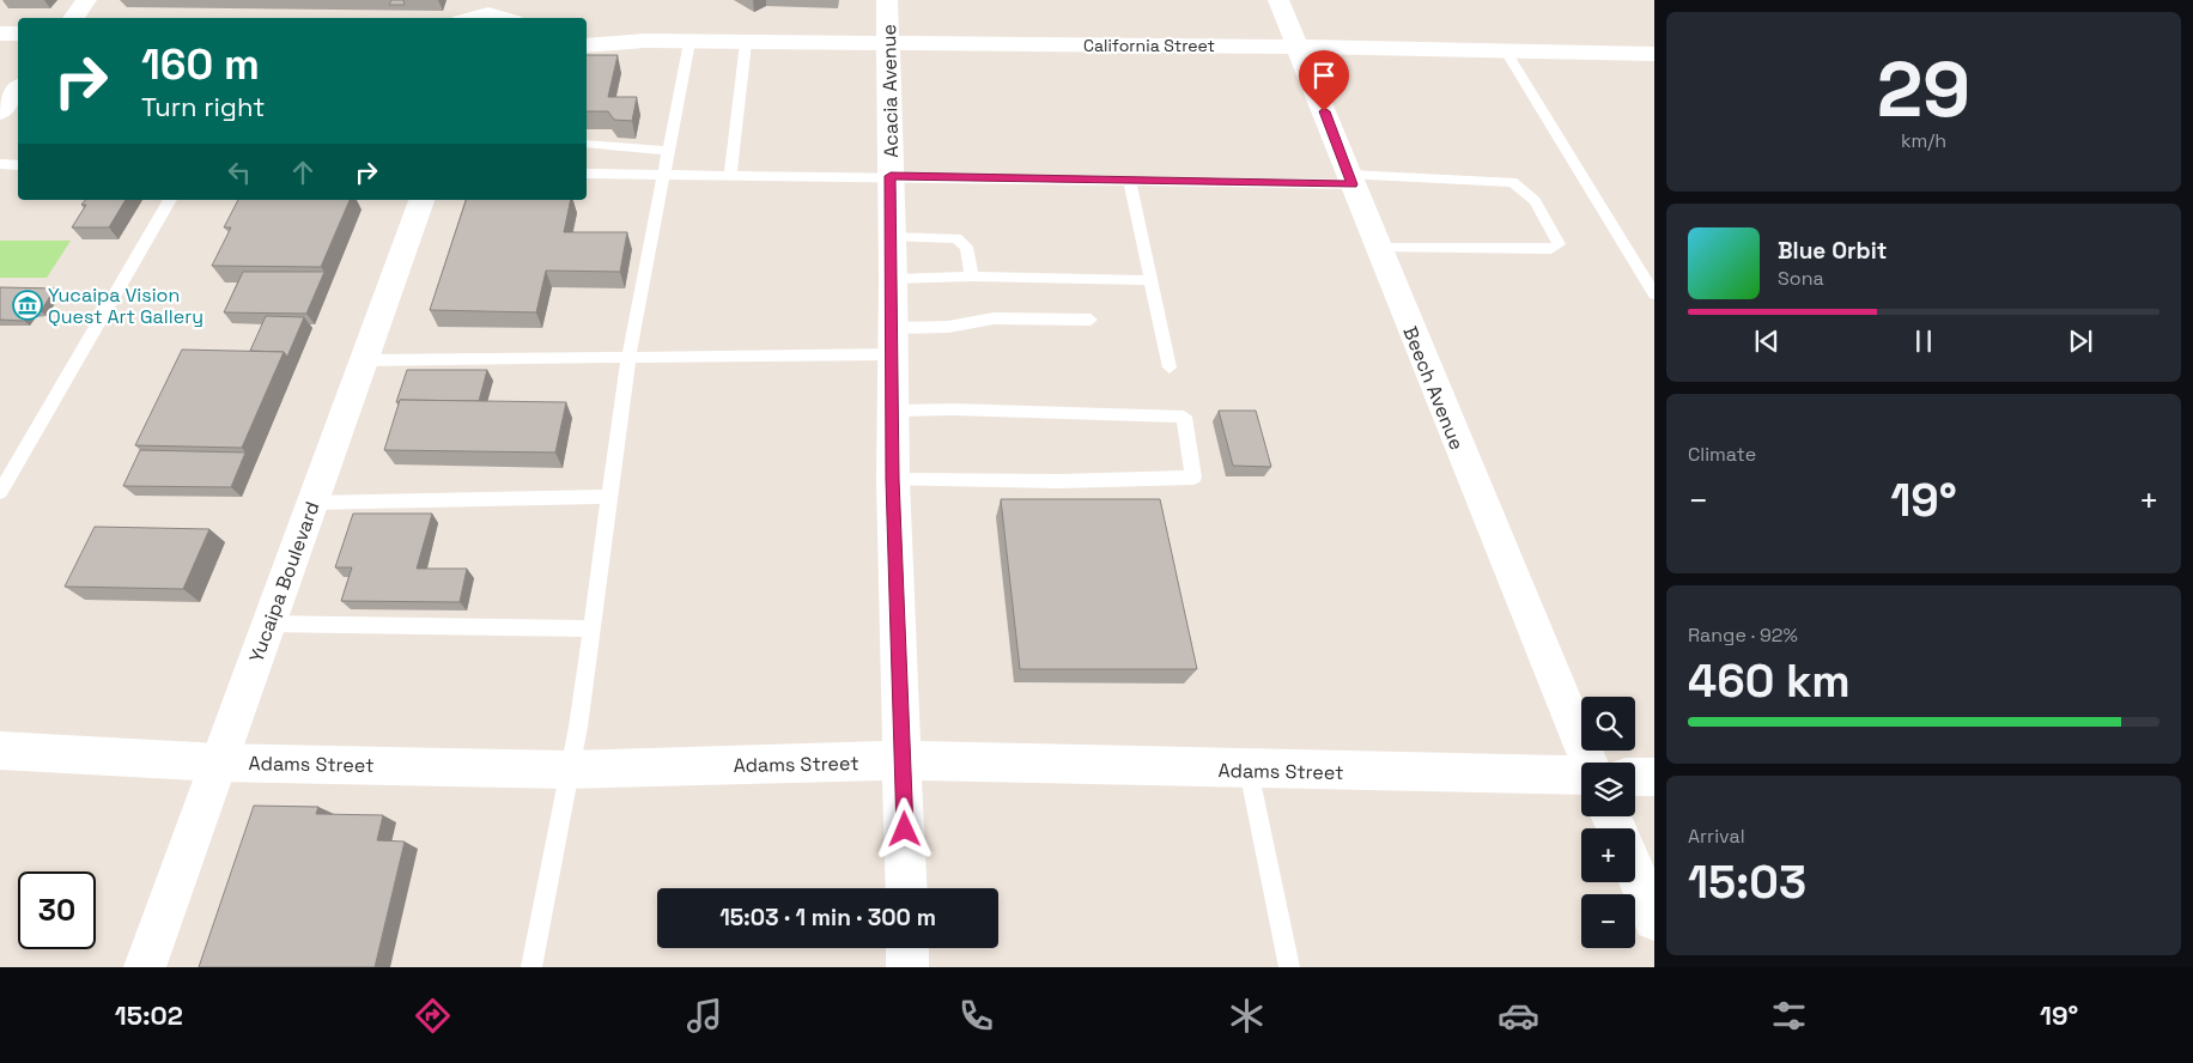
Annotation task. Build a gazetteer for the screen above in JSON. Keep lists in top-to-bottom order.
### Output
{
  "streets": {
    "street": [
      "California Street",
      "Acacia Avenue",
      "Beech Avenue",
      "Yucaipa Boulevard",
      "Adams Street"
    ]
  },
  "crossings": [
    ["California Street", "Acacia Avenue"],
    ["California Street", "Beech Avenue"],
    ["Acacia Avenue", "Adams Street"],
    ["Yucaipa Boulevard", "Adams Street"]
  ],
  "places": {
    "museum": ["Yucaipa Vision Quest Art Gallery"]
  },
  "page": {
    "tile": [
      ["29", "km/h"],
      "Climate",
      ["Range · 92%", "460 km"],
      ["Arrival", "15:03"]
    ],
    "turn": ["160 m", "Turn right"],
    "song": ["Blue Orbit", "Sona"],
    "heat": ["−", "19°", "+"],
    "map_buttons": ["+", "−"],
    "limit": "30",
    "trip": "15:03 · 1 min · 300 m",
    "tabs": ["15:02", "19°"]
  }
}
